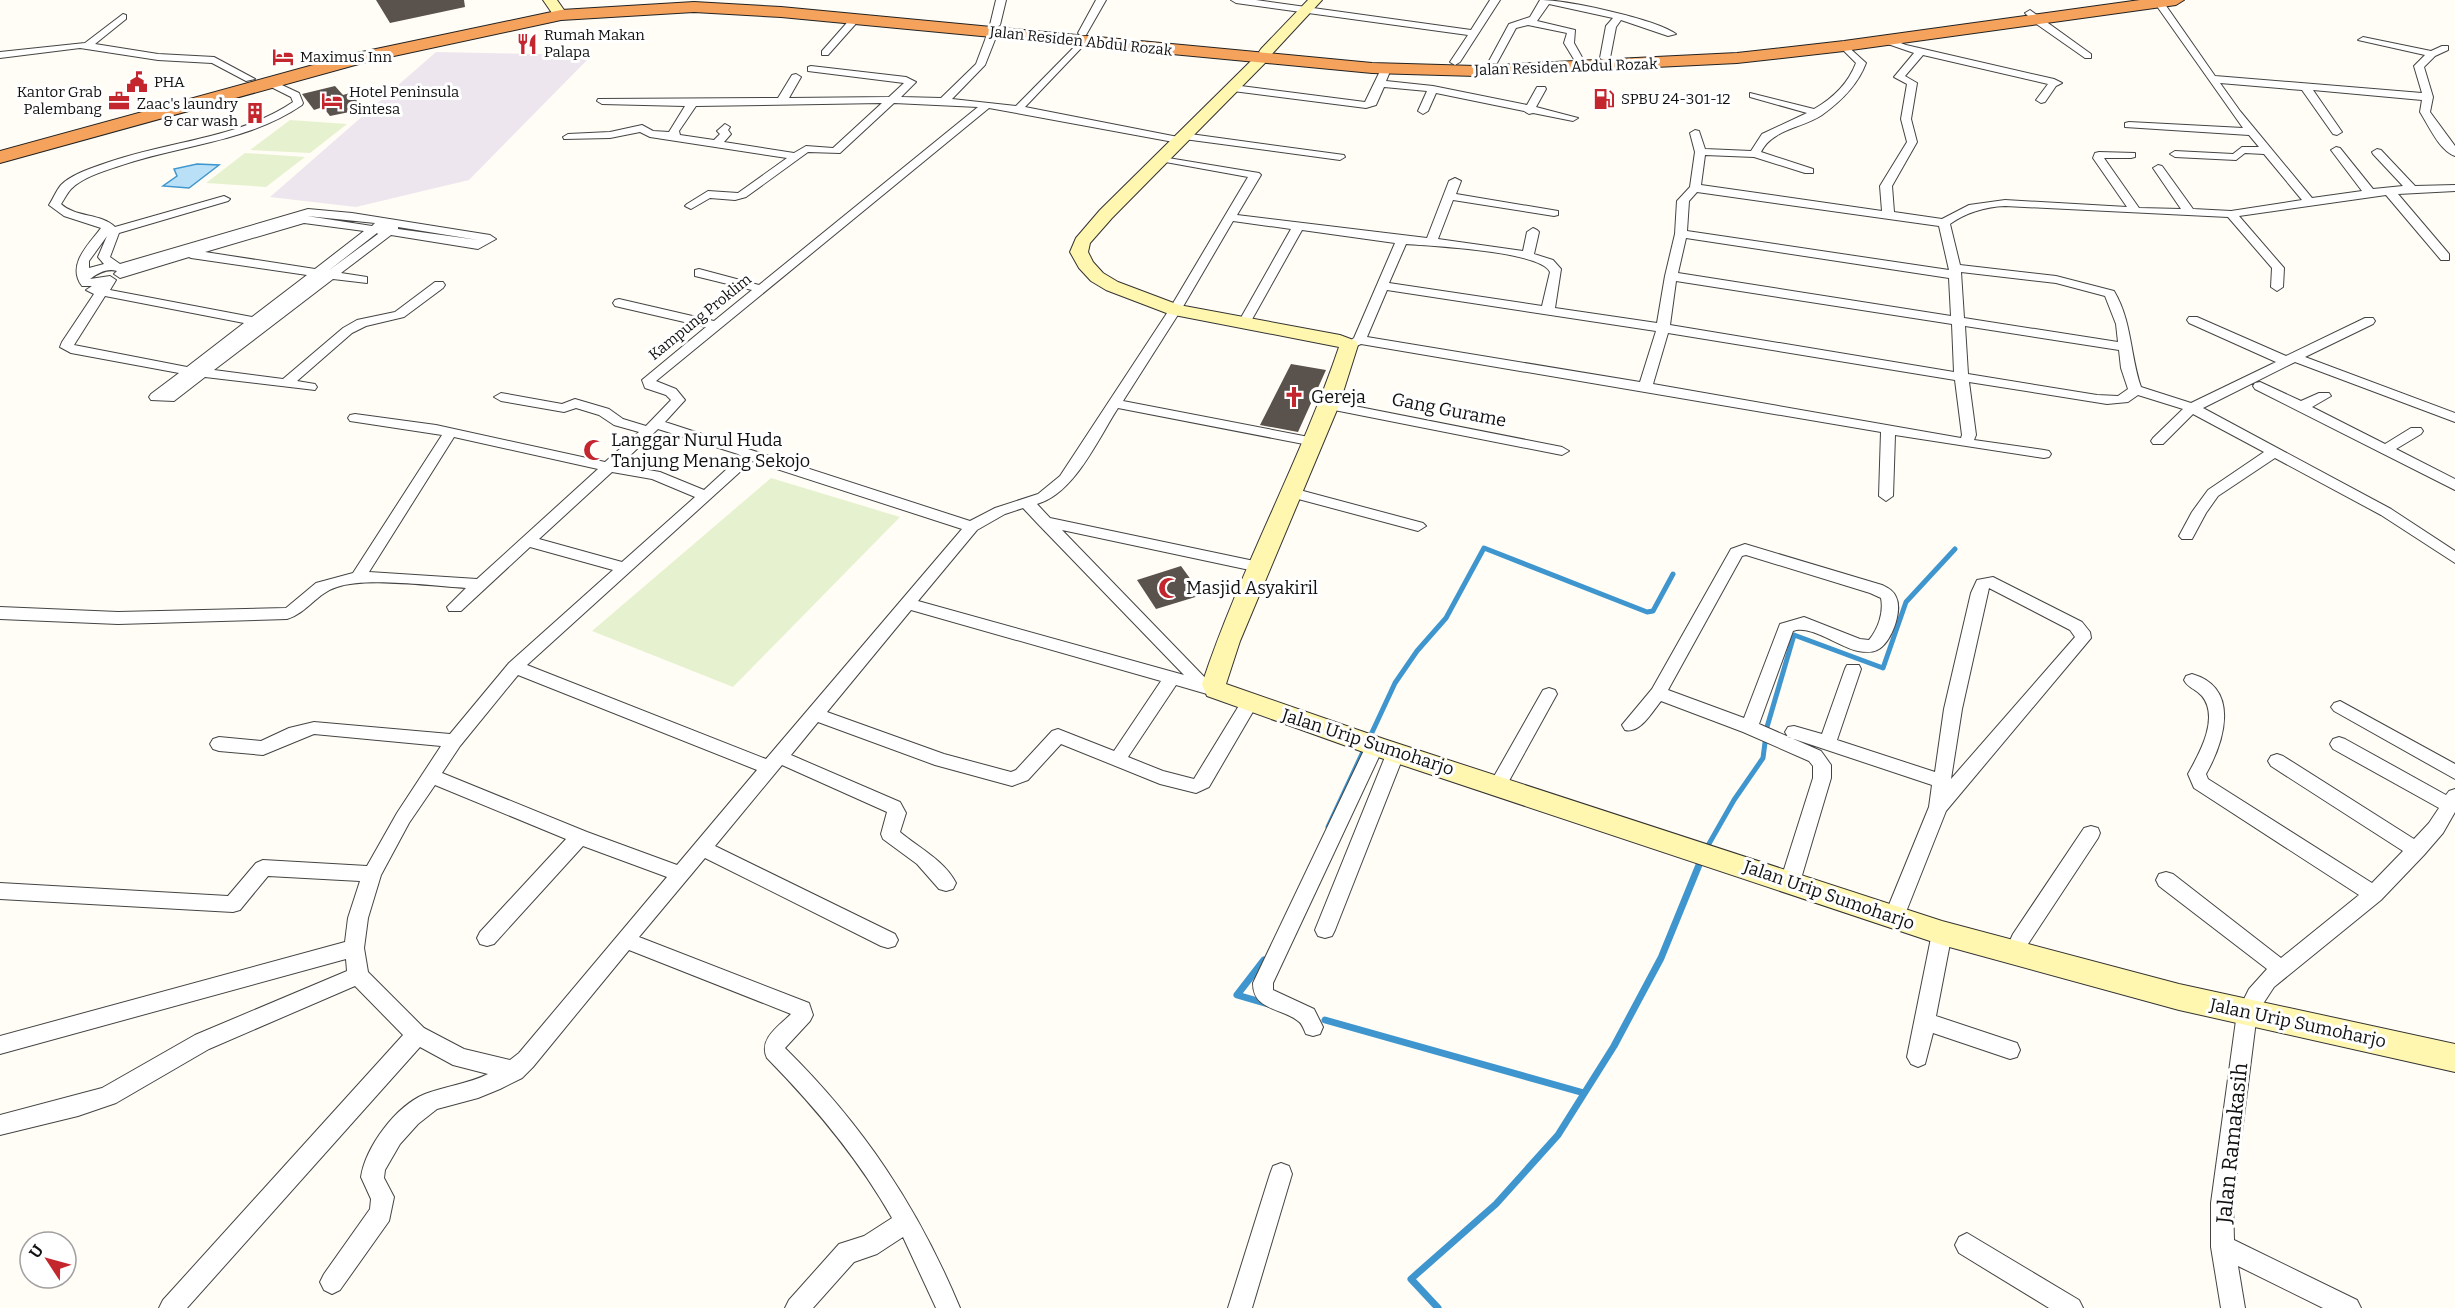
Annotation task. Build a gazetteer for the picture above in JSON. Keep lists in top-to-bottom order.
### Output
{
  "streets": {
    "highway": ["Jalan Residen Abdul Rozak"],
    "street": [
      "Kampung Proklim",
      "Gang Gurame",
      "Jalan Urip Sumoharjo",
      "Jalan Ramakasih"
    ]
  },
  "crossings": [
    ["Jalan Urip Sumoharjo", "Jalan Ramakasih"]
  ],
  "places": {
    "restaurant": ["Rumah Makan Palapa"],
    "hotel": ["Maximus Inn", "Hotel Peninsula Sintesa"],
    "public building": ["PHA"],
    "fuel station": ["SPBU 24-301-12"],
    "office": ["Kantor Grab Palembang"],
    "building": ["Zaac's laundry & car wash"],
    "church": ["Gereja"],
    "mosque": ["Langgar Nurul Huda Tanjung Menang Sekojo", "Masjid Asyakiril"]
  },
  "north": "top left"
}
